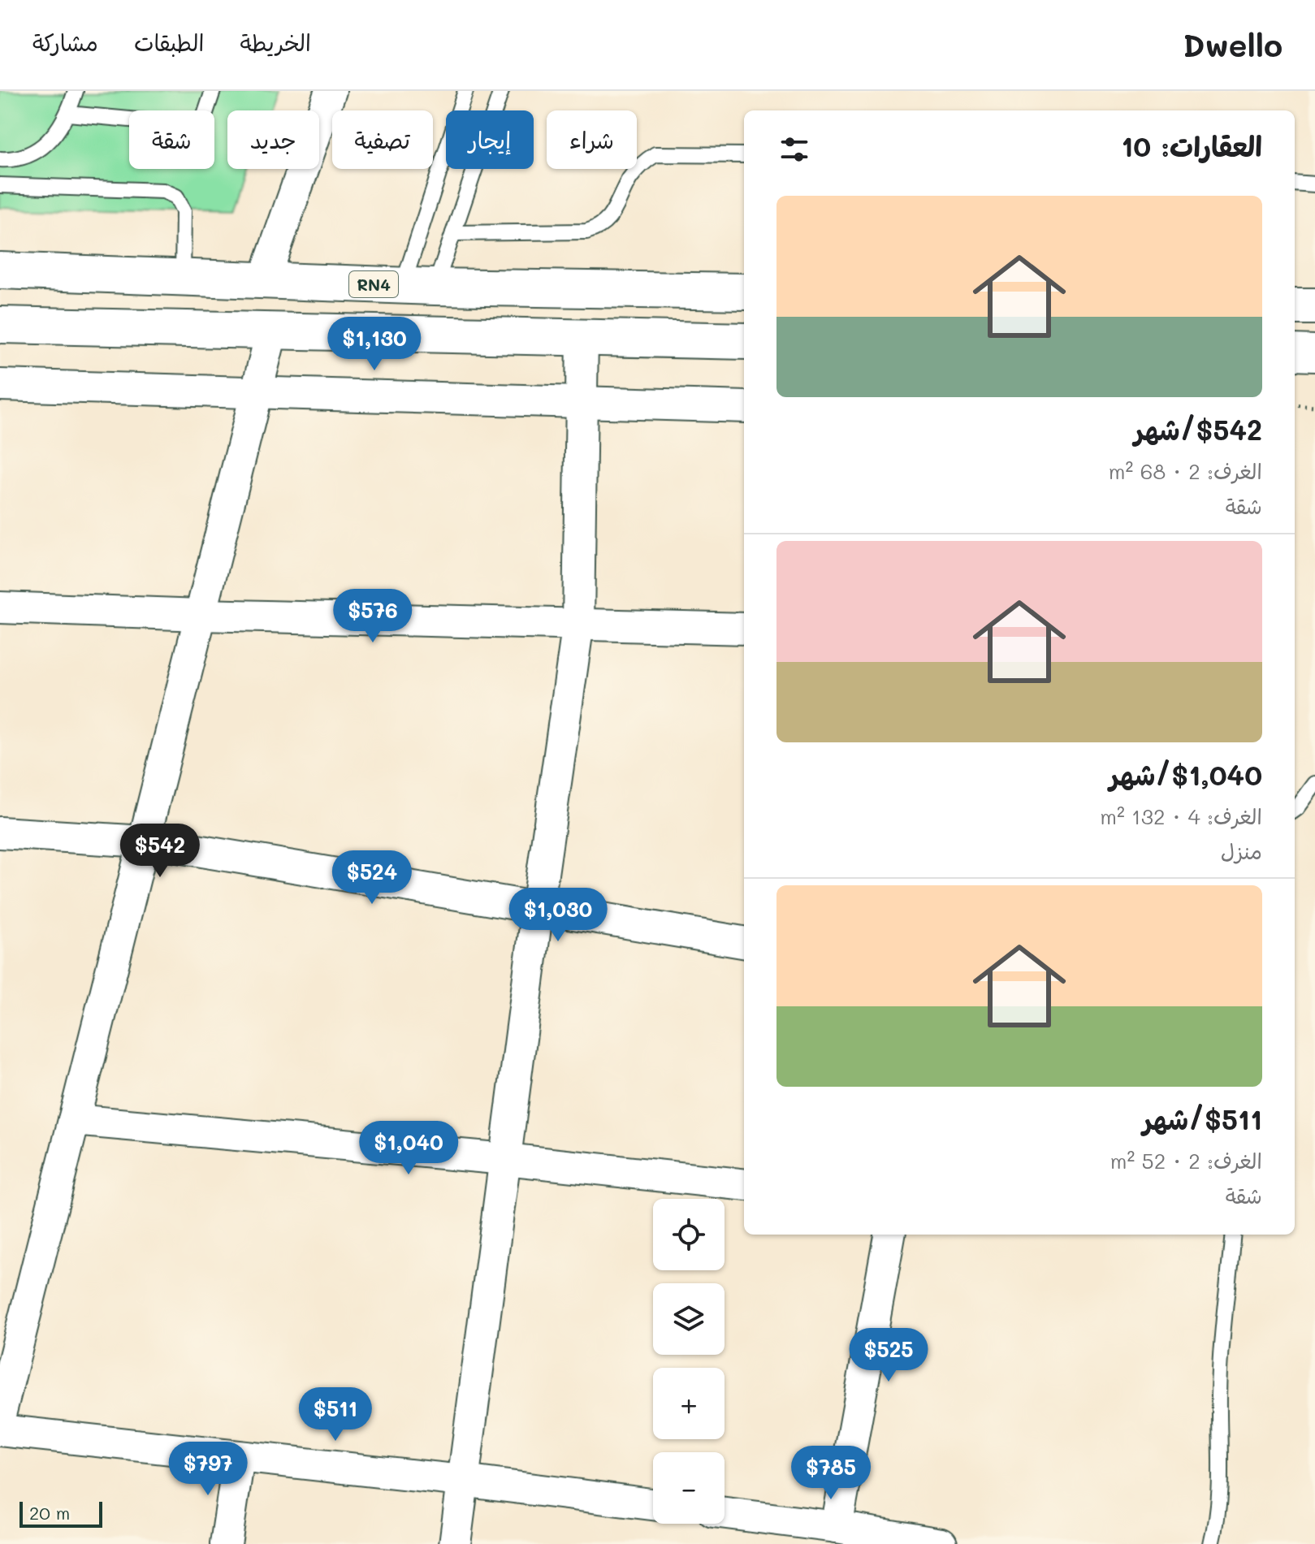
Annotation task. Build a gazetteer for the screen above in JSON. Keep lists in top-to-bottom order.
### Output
{
  "streets": {
    "highway": ["RN4"]
  },
  "scale_bar": "20 m",
  "page": {
    "header": "Dwello",
    "nav": ["الخريطة", "الطبقات", "مشاركة"],
    "chip": [
      "شراء",
      "إيجار",
      "تصفية",
      "جديد",
      "شقة"
    ],
    "heading": "العقارات: 10",
    "list": [
      {
        "name": "$542/شهر",
        "note": "الغرف: 2 · 68 m² · شقة"
      },
      {
        "name": "$1,040/شهر",
        "note": "الغرف: 4 · 132 m² · منزل"
      },
      {
        "name": "$511/شهر",
        "note": "الغرف: 2 · 52 m² · شقة"
      }
    ],
    "price": [
      "$1,130",
      "$576",
      "$542",
      "$524",
      "$1,030",
      "$1,040",
      "$525",
      "$511",
      "$797",
      "$785"
    ],
    "map_buttons": ["+", "−"],
    "scale": "20 m"
  }
}
